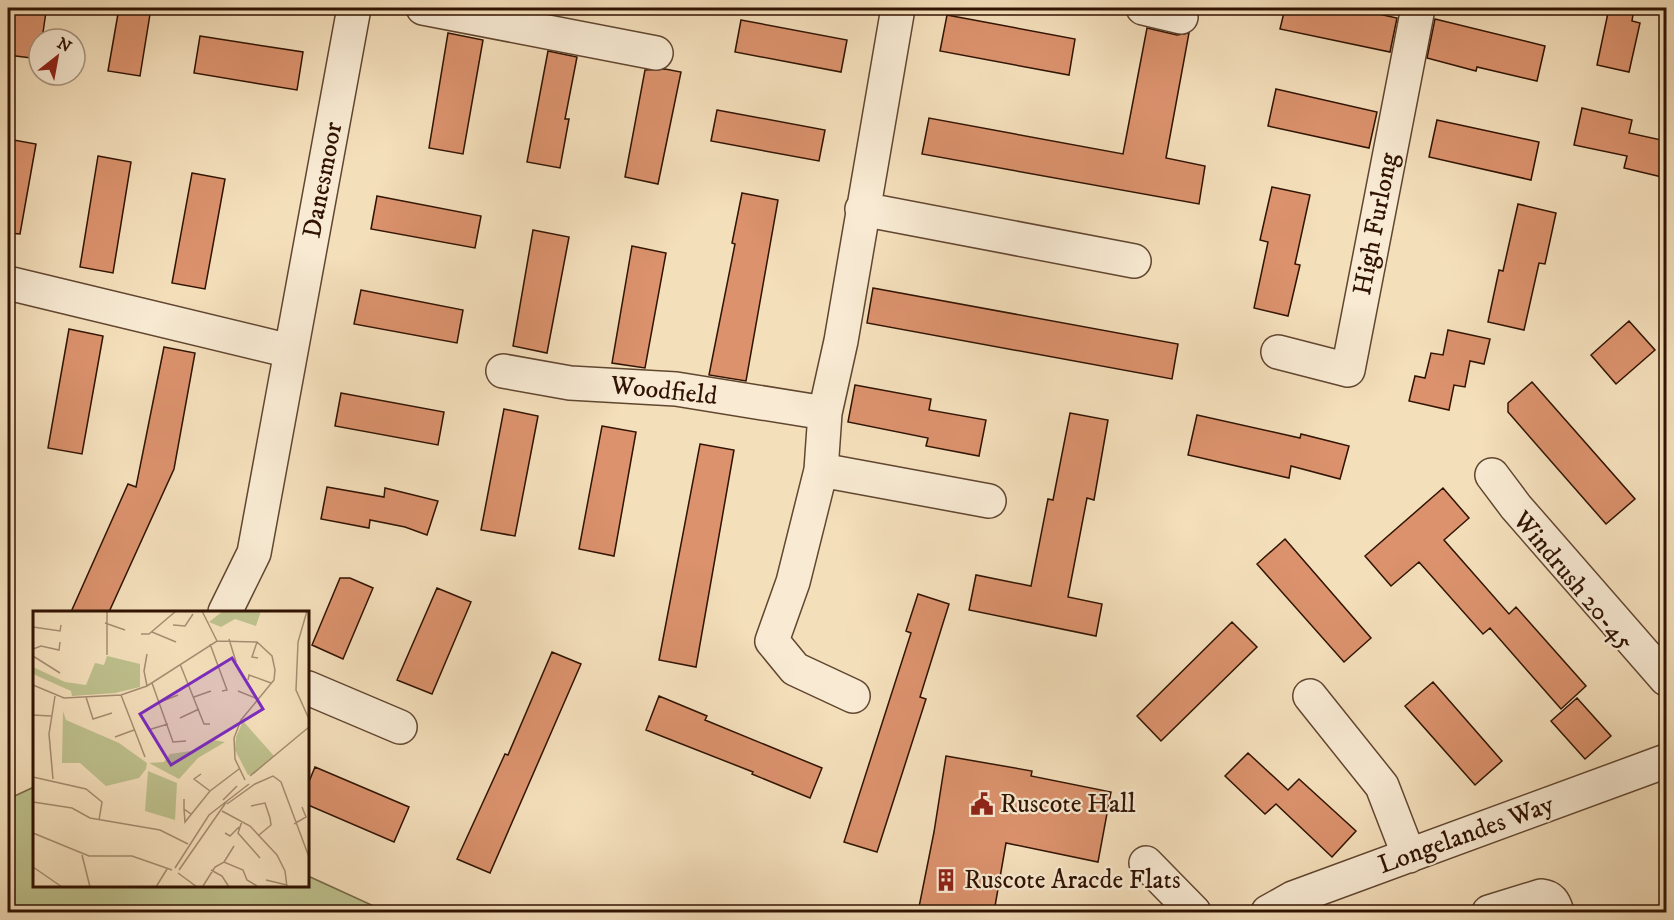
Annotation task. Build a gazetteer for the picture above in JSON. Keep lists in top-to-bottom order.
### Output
{
  "streets": {
    "street": [
      "Danesmoor",
      "High Furlong",
      "Woodfield",
      "Windrush 20-45",
      "Longelandes Way"
    ]
  },
  "places": {
    "public building": ["Ruscote Hall"],
    "building": ["Ruscote Aracde Flats"]
  },
  "north": "top right"
}
